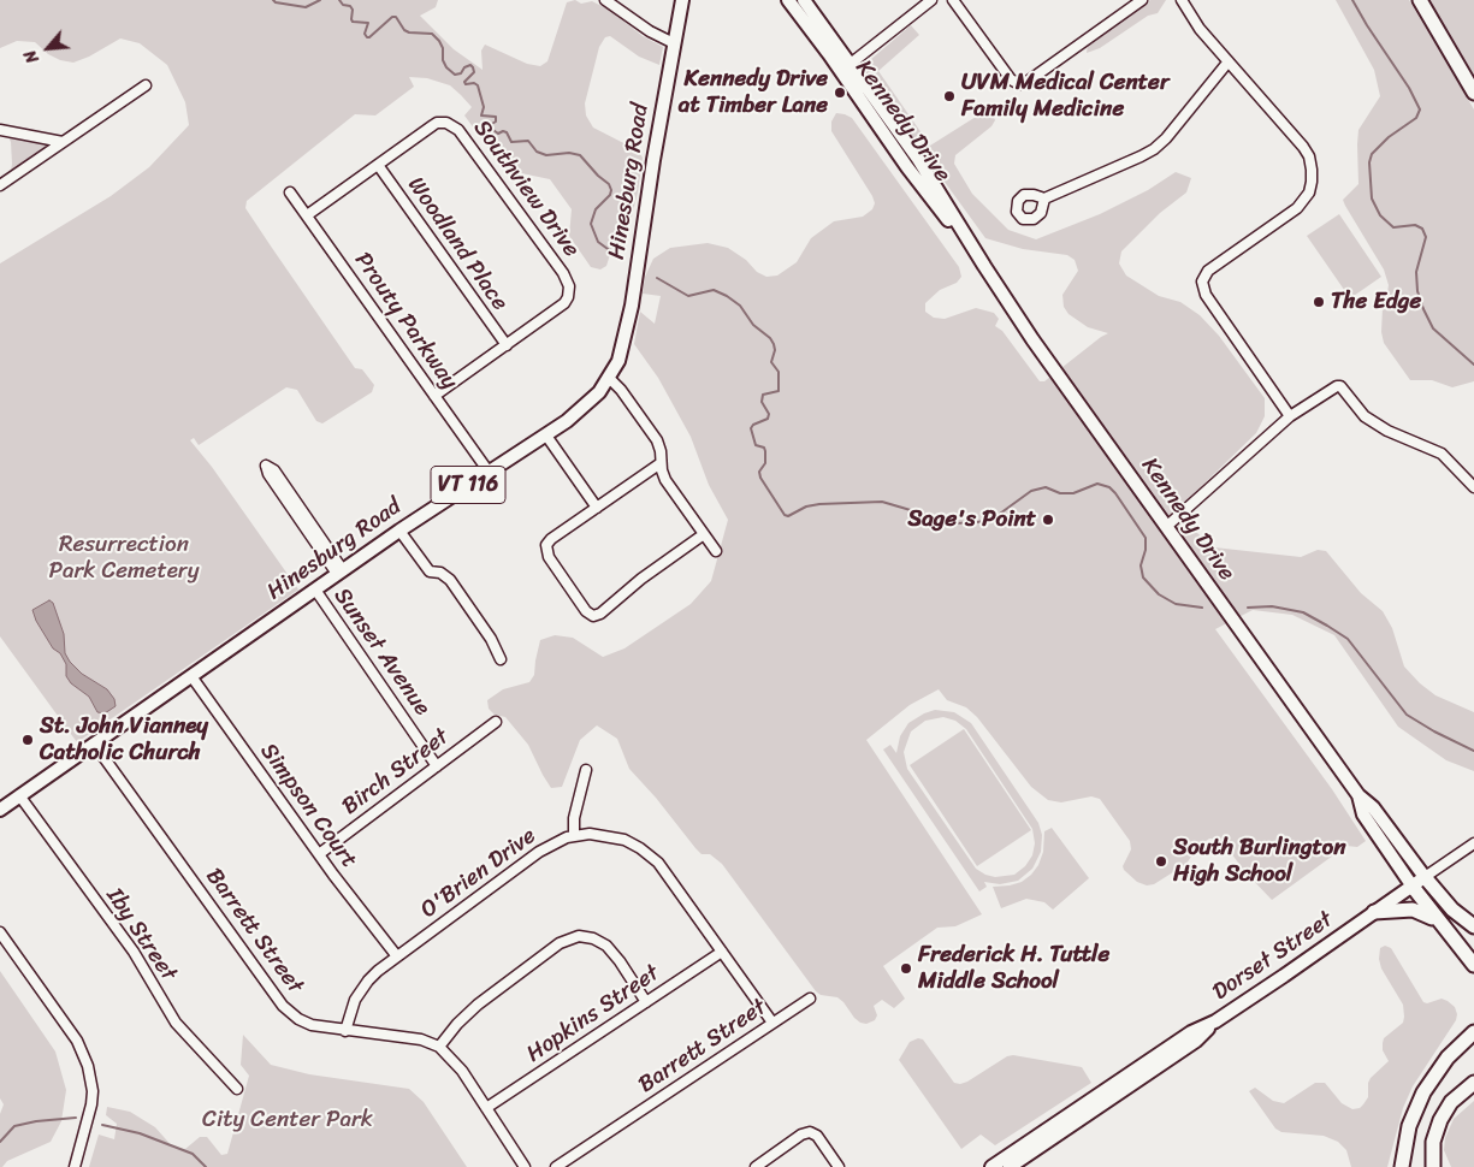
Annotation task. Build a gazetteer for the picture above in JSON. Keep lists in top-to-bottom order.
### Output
{
  "streets": {
    "main road": [
      "Kennedy Drive",
      "Hinesburg Road",
      "VT 116",
      "Dorset Street"
    ],
    "street": [
      "Southview Drive",
      "Woodland Place",
      "Prouty Parkway",
      "Sunset Avenue",
      "Birch Street",
      "Simpson Court",
      "O'Brien Drive",
      "Barrett Street",
      "Iby Street",
      "Hopkins Street"
    ]
  },
  "crossings": [
    ["Kennedy Drive", "Dorset Street"],
    ["Hinesburg Road", "Prouty Parkway"],
    ["Hinesburg Road", "Sunset Avenue"],
    ["Hinesburg Road", "Simpson Court"],
    ["Hinesburg Road", "Barrett Street"],
    ["Hinesburg Road", "Iby Street"],
    ["Southview Drive", "Woodland Place"],
    ["Southview Drive", "Prouty Parkway"],
    ["Sunset Avenue", "Birch Street"],
    ["Birch Street", "Simpson Court"],
    ["Simpson Court", "O'Brien Drive"],
    ["O'Brien Drive", "Barrett Street"],
    ["O'Brien Drive", "Hopkins Street"]
  ],
  "parks": ["Resurrection Park Cemetery", "City Center Park"],
  "places": [
    "Kennedy Drive at Timber Lane",
    "UVM Medical Center Family Medicine",
    "The Edge",
    "Sage's Point",
    "St. John Vianney Catholic Church",
    "South Burlington High School",
    "Frederick H. Tuttle Middle School"
  ],
  "north": "bottom left"
}
